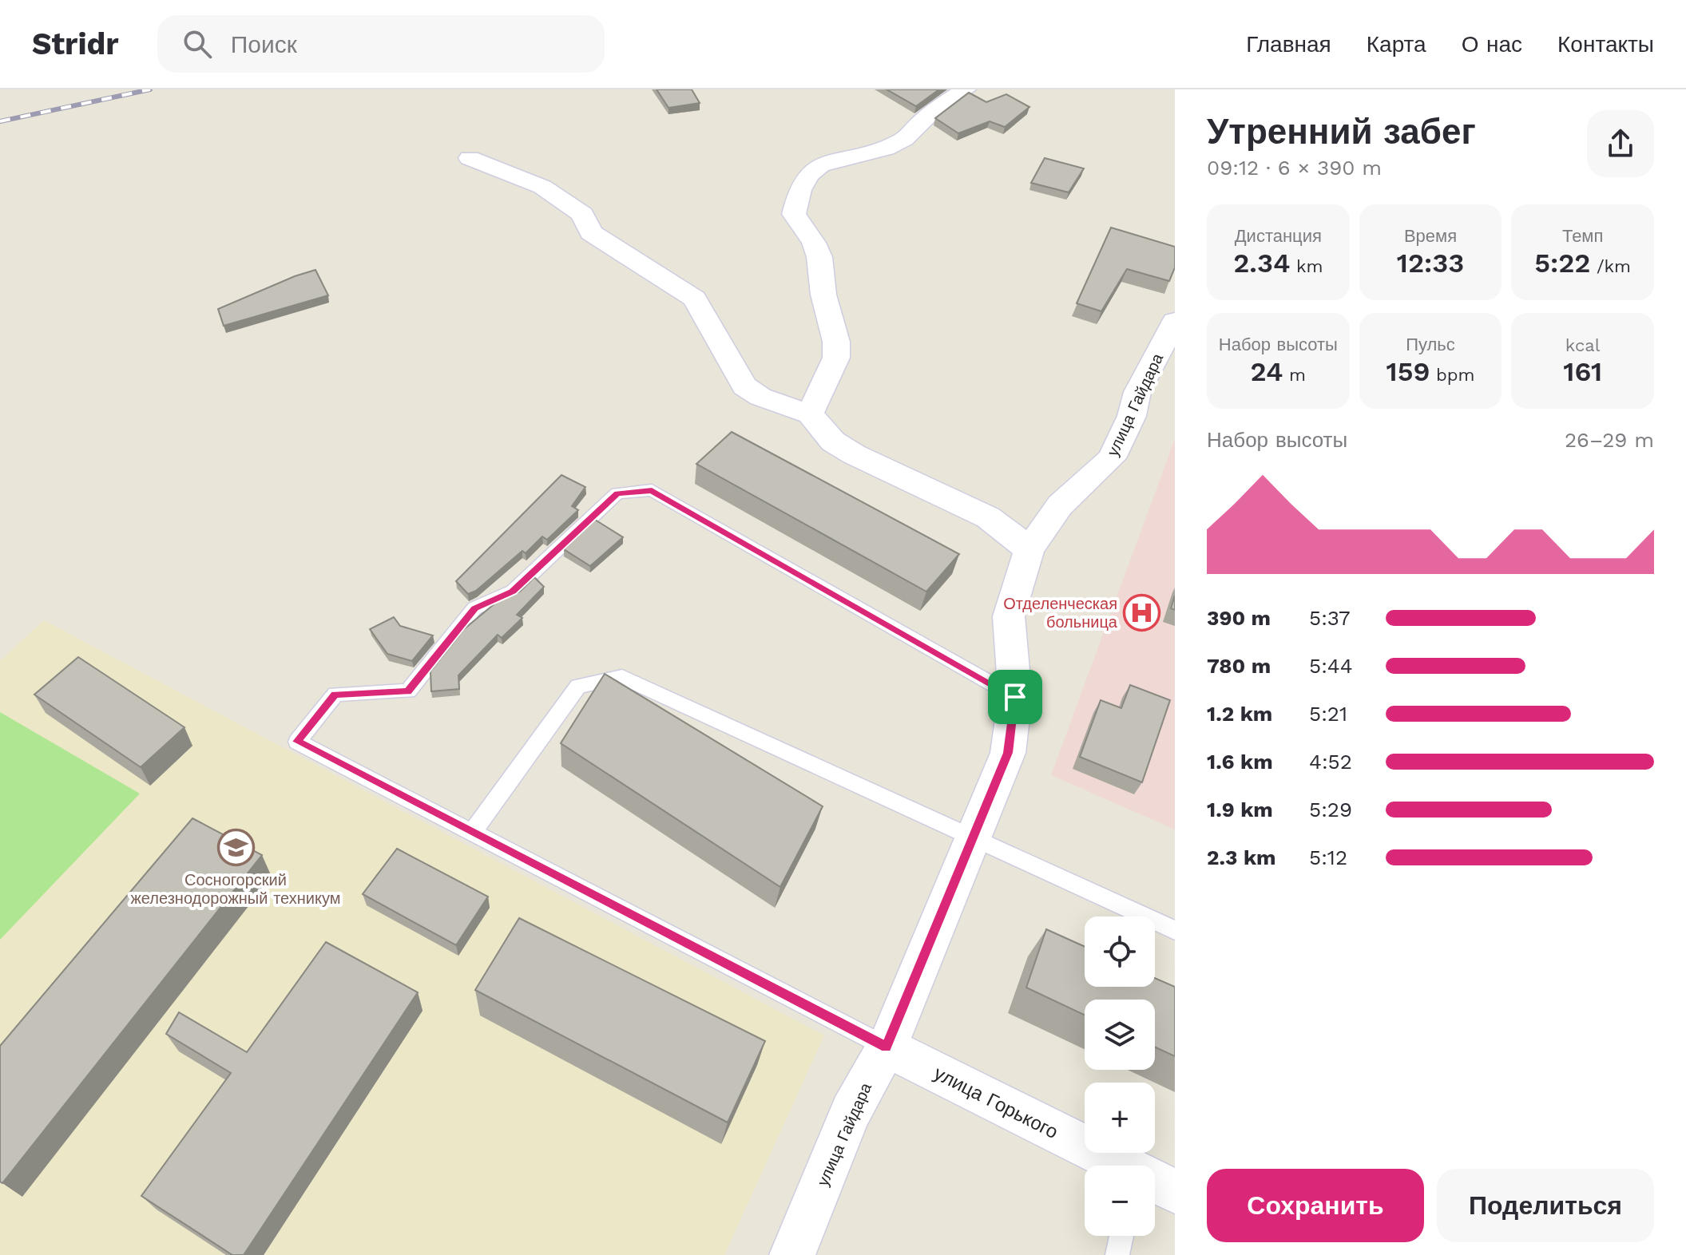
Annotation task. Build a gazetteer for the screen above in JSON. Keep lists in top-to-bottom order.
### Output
{
  "streets": {
    "street": ["улица Гайдара", "улица Горького"]
  },
  "crossings": [
    ["улица Гайдара", "улица Горького"]
  ],
  "places": {
    "hospital": ["Отделенческая больница"],
    "school or university": ["Сосногорский железнодорожный техникум"]
  },
  "page": {
    "header": "Stridr",
    "search": "Поиск",
    "nav": [
      "Главная",
      "Карта",
      "О нас",
      "Контакты"
    ],
    "heading": ["Утренний забег", "09:12 · 6 × 390 m"],
    "stats": [
      ["Дистанция", "2.34 km"],
      ["Время", "12:33"],
      ["Темп", "5:22 /km"],
      ["Набор высоты", "24 m"],
      ["Пульс", "159 bpm"],
      ["kcal", "161"]
    ],
    "chart": ["Набор высоты", "26–29 m"],
    "list": [
      {
        "name": "390 m",
        "note": "5:37"
      },
      {
        "name": "780 m",
        "note": "5:44"
      },
      {
        "name": "1.2 km",
        "note": "5:21"
      },
      {
        "name": "1.6 km",
        "note": "4:52"
      },
      {
        "name": "1.9 km",
        "note": "5:29"
      },
      {
        "name": "2.3 km",
        "note": "5:12"
      }
    ],
    "map_buttons": ["+", "−"],
    "buttons": ["Сохранить", "Поделиться"]
  }
}
